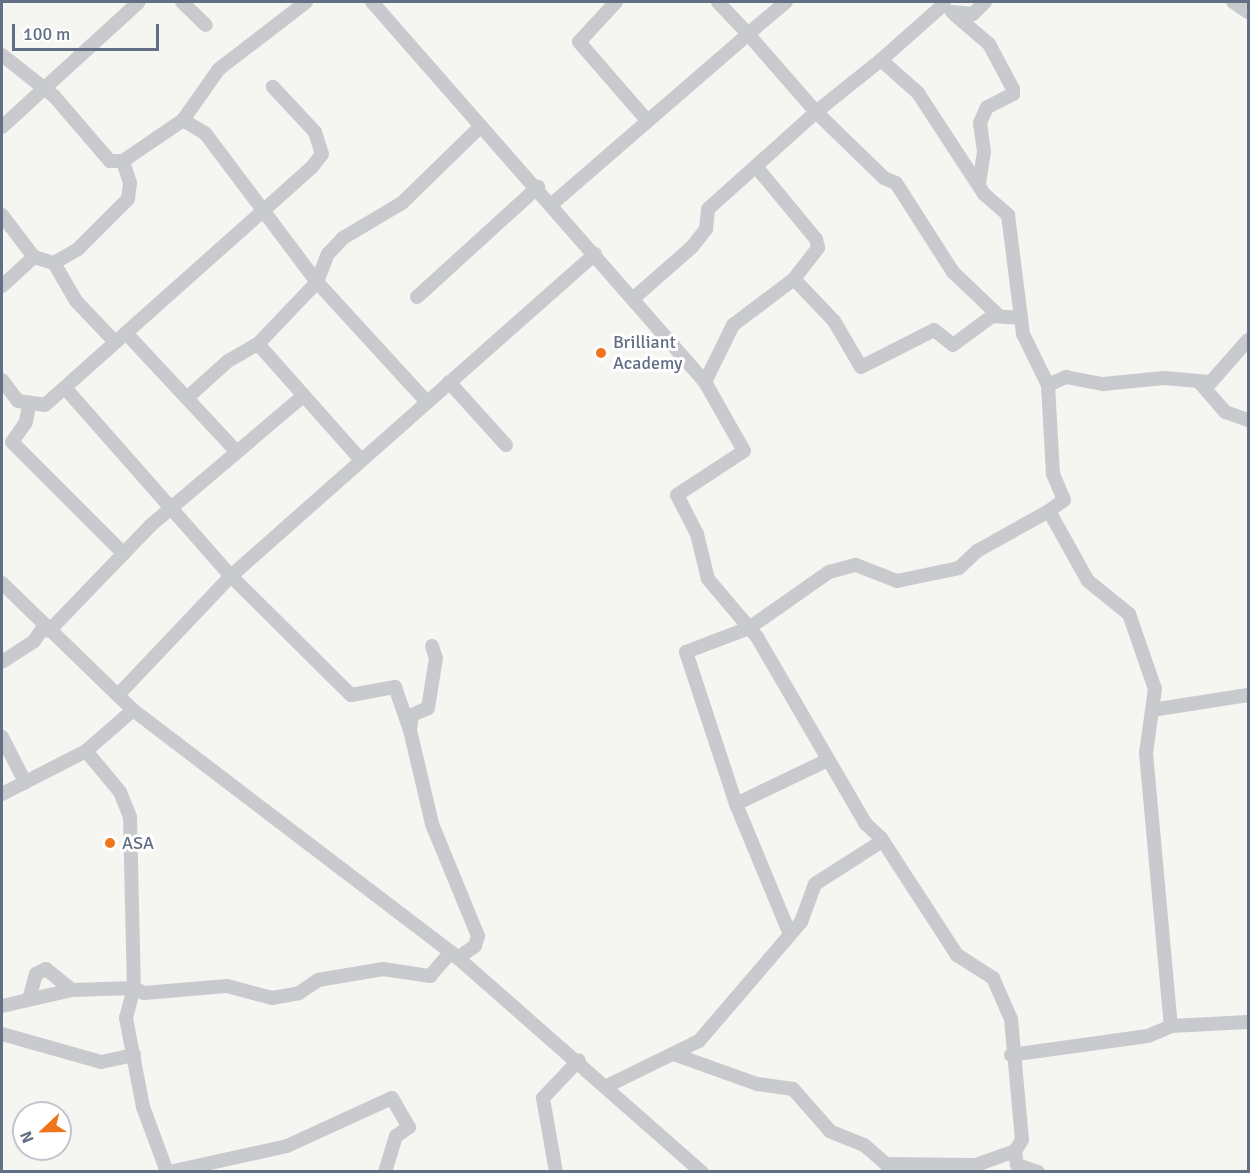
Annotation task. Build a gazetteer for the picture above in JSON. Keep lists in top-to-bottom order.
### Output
{
  "places": ["Brilliant Academy", "ASA"],
  "scale_bar": "100 m",
  "north": "left"
}
